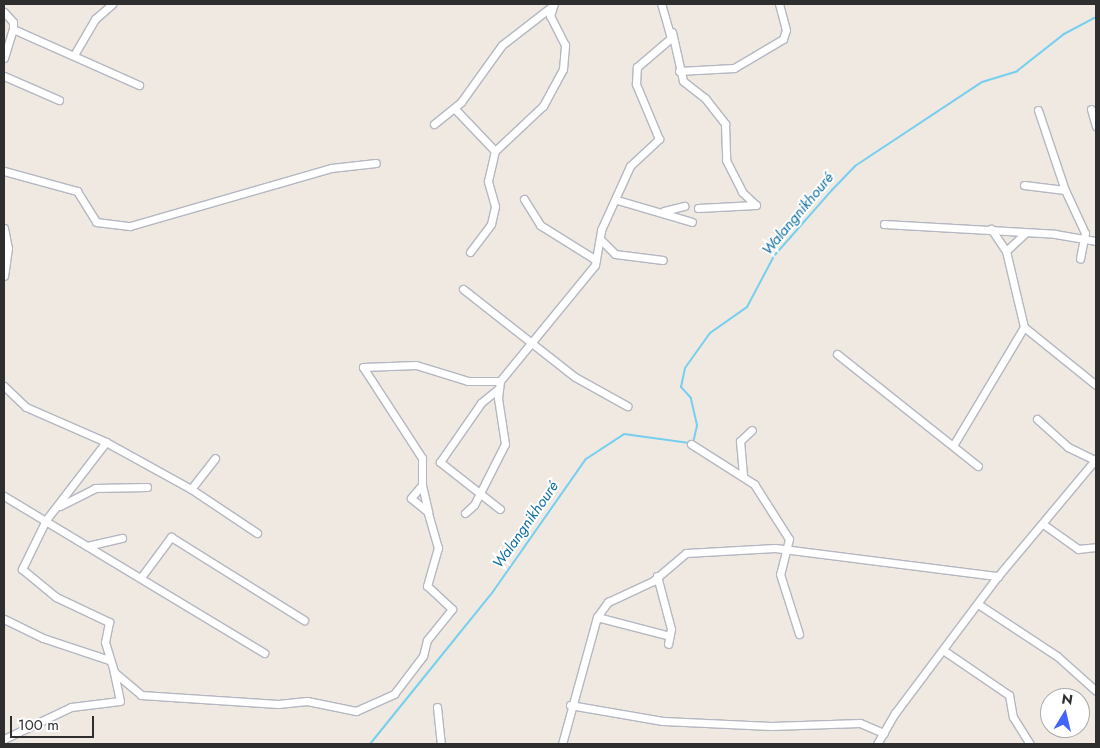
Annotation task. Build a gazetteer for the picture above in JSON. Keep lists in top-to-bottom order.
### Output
{
  "water": ["Walangnikhouré"],
  "scale_bar": "100 m",
  "north": "top"
}
